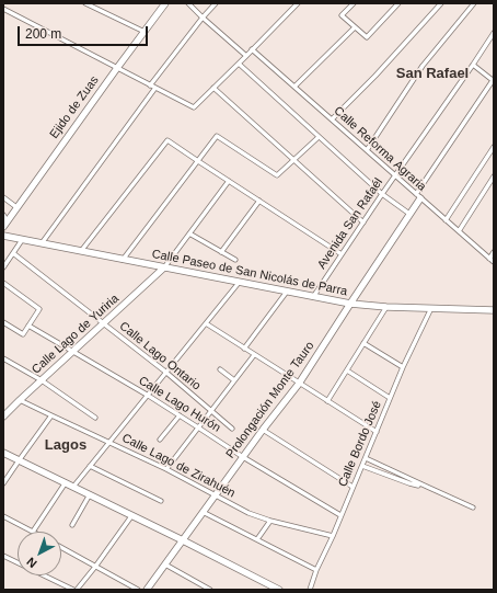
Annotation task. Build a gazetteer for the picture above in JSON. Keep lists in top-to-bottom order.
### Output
{
  "streets": {
    "street": [
      "Ejido de Zuas",
      "Calle Reforma Agraria",
      "Avenida San Rafaél",
      "Calle Paseo de San Nicolás de Parra",
      "Calle Lago de Yuriria",
      "Calle Lago Ontario",
      "Prolongación Monte Tauro",
      "Calle Lago Hurón",
      "Calle Bordo José",
      "Calle Lago de Zirahuén"
    ]
  },
  "crossings": [
    ["Calle Reforma Agraria", "Avenida San Rafaél"],
    ["Calle Reforma Agraria", "Prolongación Monte Tauro"],
    ["Avenida San Rafaél", "Calle Paseo de San Nicolás de Parra"],
    ["Calle Paseo de San Nicolás de Parra", "Calle Lago de Yuriria"],
    ["Calle Paseo de San Nicolás de Parra", "Prolongación Monte Tauro"],
    ["Calle Paseo de San Nicolás de Parra", "Calle Bordo José"],
    ["Calle Lago de Yuriria", "Calle Lago Ontario"],
    ["Calle Lago de Yuriria", "Calle Lago Hurón"],
    ["Calle Lago de Yuriria", "Calle Lago de Zirahuén"],
    ["Prolongación Monte Tauro", "Calle Lago Hurón"],
    ["Prolongación Monte Tauro", "Calle Lago de Zirahuén"],
    ["Calle Lago Hurón", "Calle Bordo José"],
    ["Calle Bordo José", "Calle Lago de Zirahuén"]
  ],
  "districts": ["San Rafael", "Lagos"],
  "scale_bar": "200 m",
  "north": "bottom left"
}
